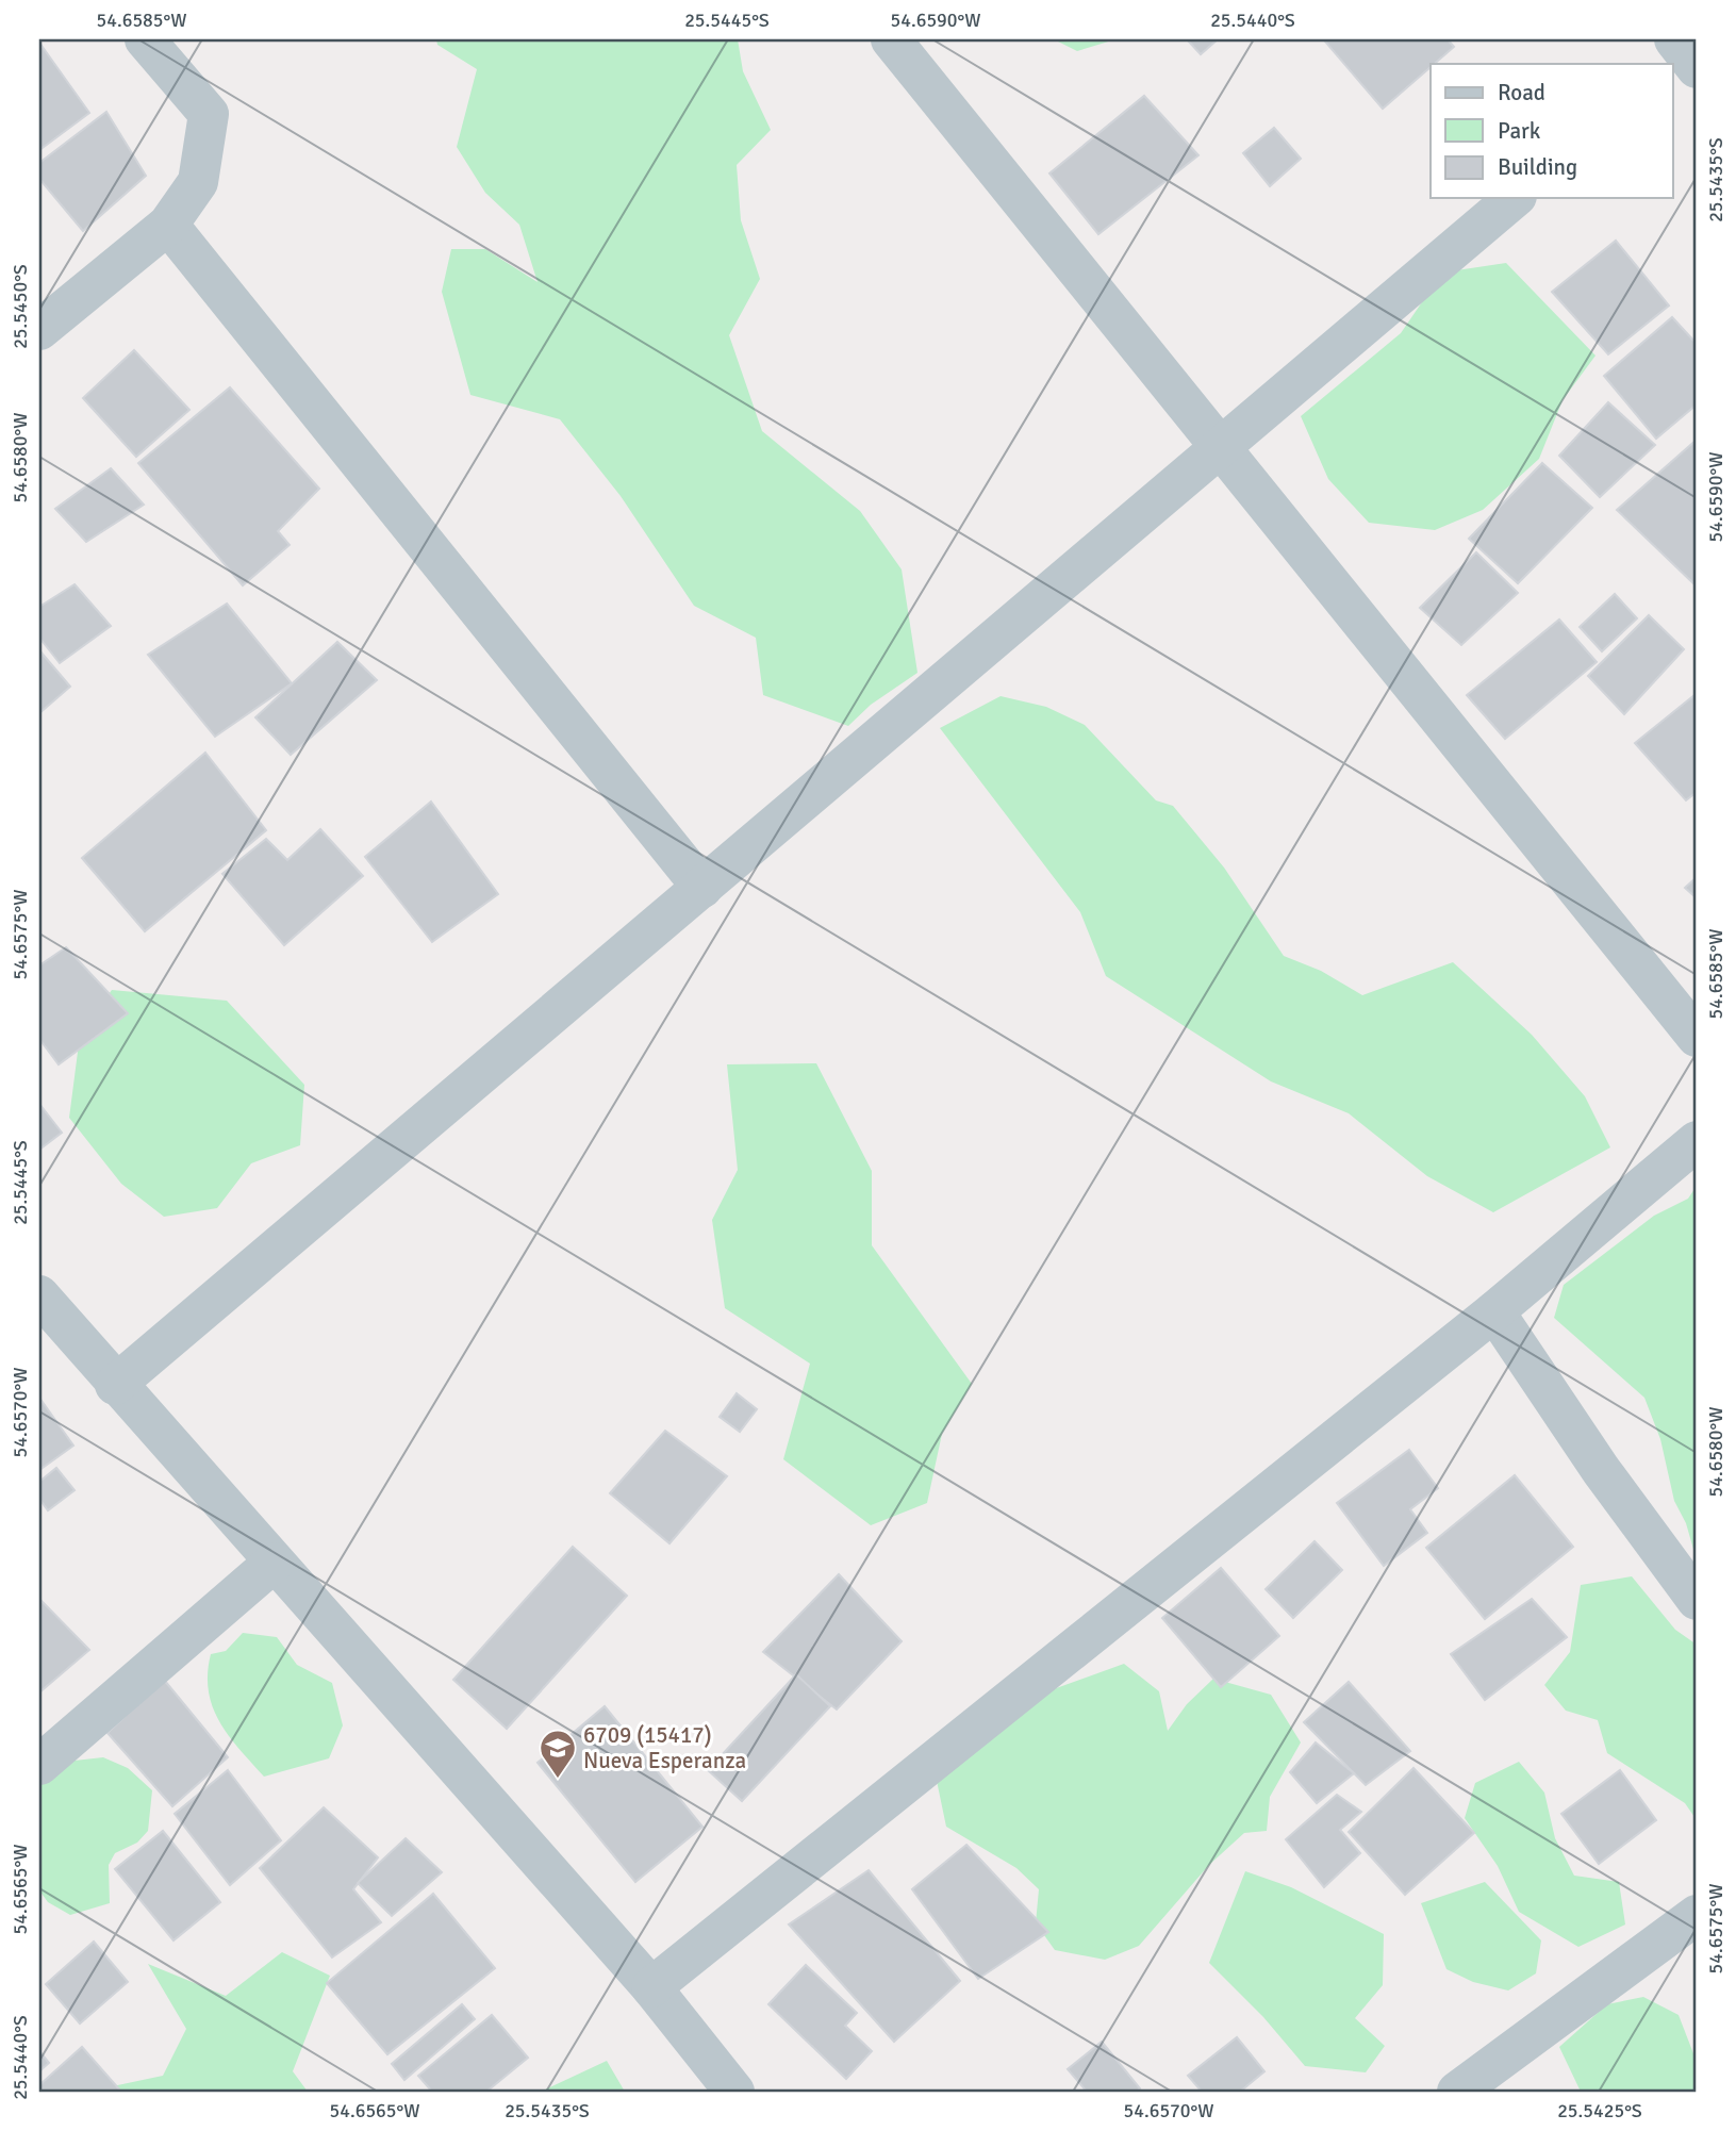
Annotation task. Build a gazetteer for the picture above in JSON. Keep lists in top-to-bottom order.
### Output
{
  "places": {
    "school or university": ["6709 (15417) Nueva Esperanza"]
  },
  "legend": ["Road", "Park", "Building"],
  "coordinates": [
    "54.6585°W",
    "25.5445°S",
    "54.6590°W",
    "25.5440°S",
    "25.5435°S",
    "25.5450°S",
    "54.6580°W",
    "54.6575°W",
    "54.6570°W",
    "54.6565°W",
    "25.5425°S"
  ]
}
